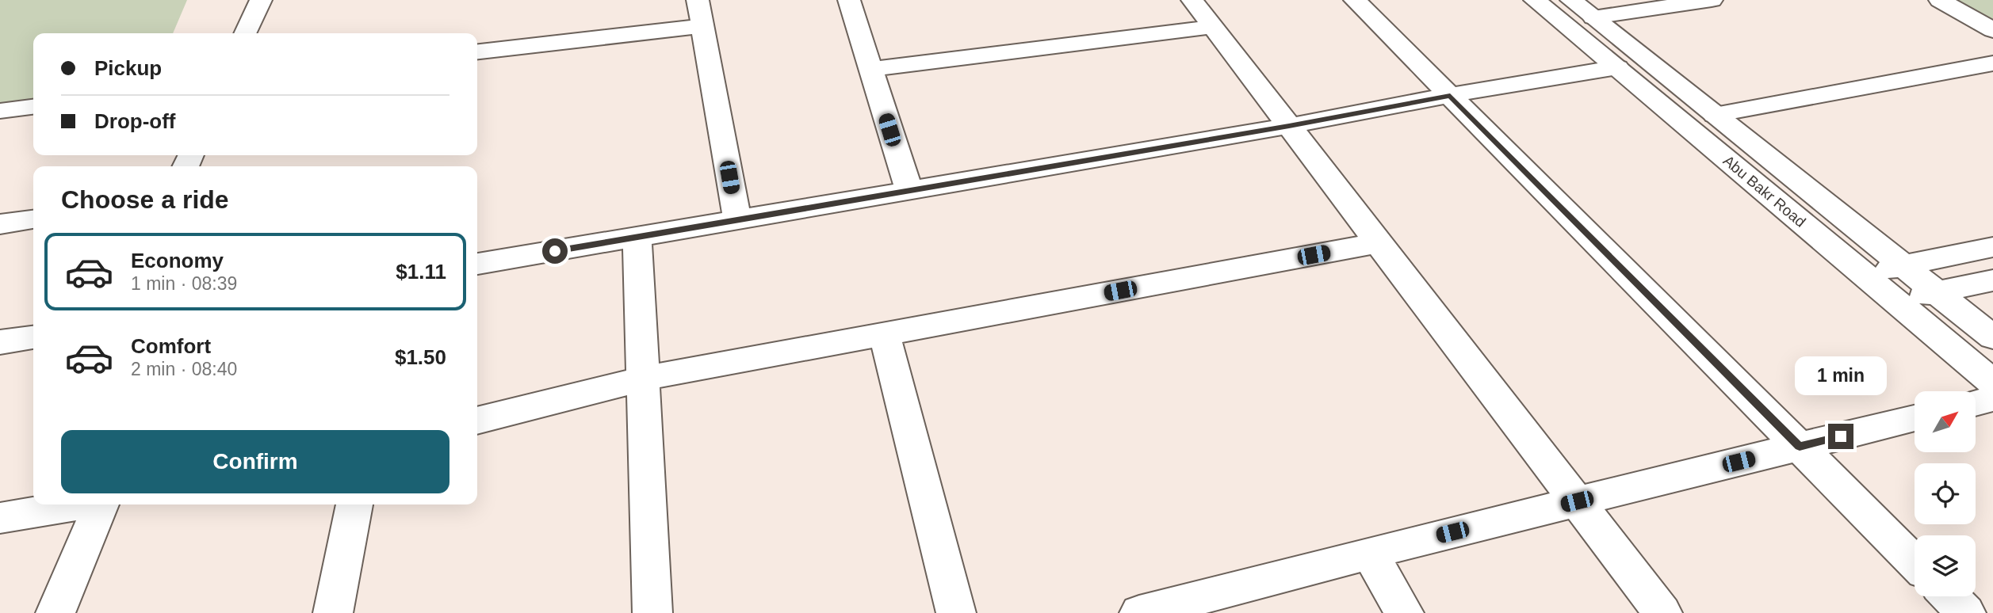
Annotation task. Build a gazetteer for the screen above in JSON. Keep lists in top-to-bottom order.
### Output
{
  "streets": {
    "street": ["Abu Bakr Road"]
  },
  "north": "top right",
  "page": {
    "banner": ["Pickup", "Drop-off"],
    "heading": "Choose a ride",
    "list": [
      {
        "name": "Economy",
        "note": "1 min · 08:39",
        "value": "$1.11"
      },
      {
        "name": "Comfort",
        "note": "2 min · 08:40",
        "value": "$1.50"
      }
    ],
    "bubble": "1 min",
    "buttons": "Confirm"
  }
}
